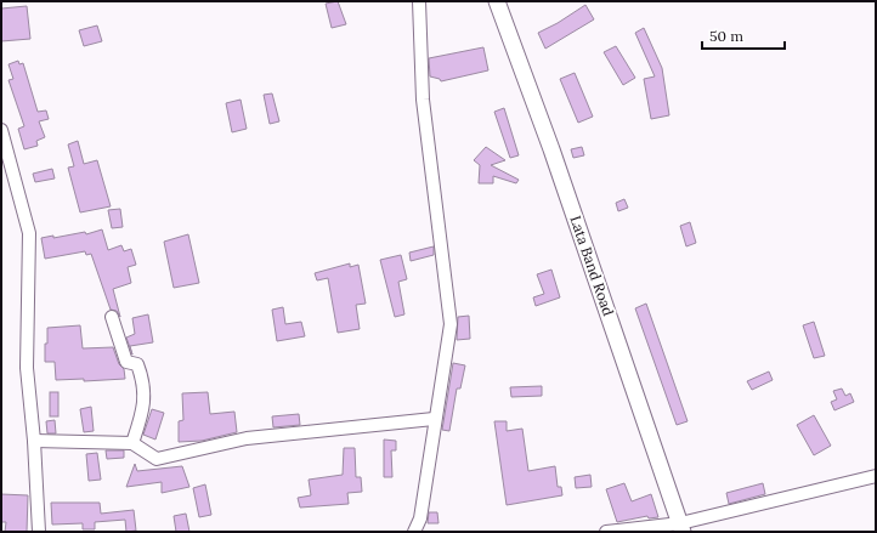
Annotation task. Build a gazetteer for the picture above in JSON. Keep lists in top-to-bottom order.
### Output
{
  "streets": {
    "main road": ["Lata Band Road"]
  },
  "scale_bar": "50 m"
}
